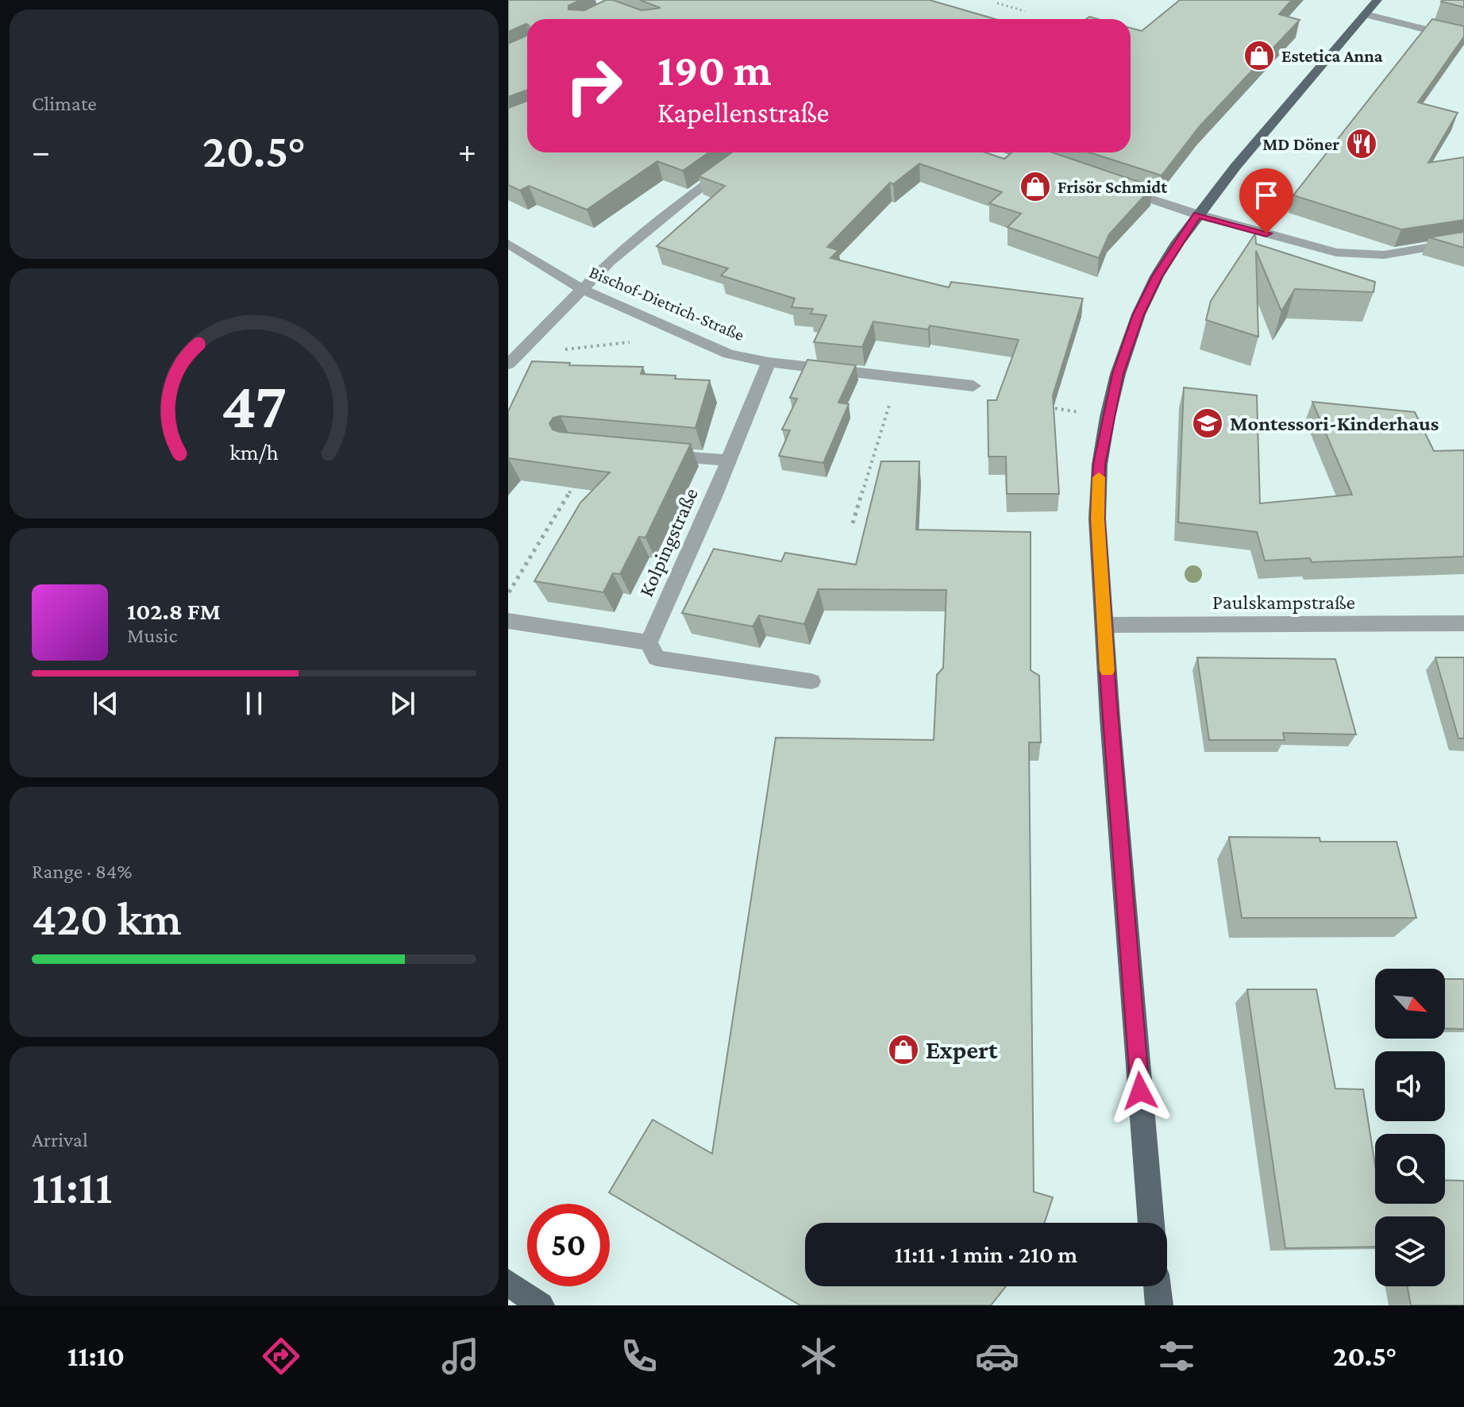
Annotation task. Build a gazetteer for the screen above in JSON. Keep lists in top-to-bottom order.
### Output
{
  "streets": {
    "street": ["Bischof-Dietrich-Straße", "Kolpingstraße", "Paulskampstraße"]
  },
  "crossings": [
    ["Bischof-Dietrich-Straße", "Kolpingstraße"]
  ],
  "places": {
    "shop": ["Estetica Anna", "Frisör Schmidt", "Expert"],
    "restaurant": ["MD Döner"],
    "school or university": ["Montessori-Kinderhaus"]
  },
  "north": "bottom right",
  "page": {
    "tile": [
      "Climate",
      ["Range · 84%", "420 km"],
      ["Arrival", "11:11"]
    ],
    "turn": ["190 m", "Kapellenstraße"],
    "heat": ["−", "20.5°", "+"],
    "song": ["102.8 FM", "Music"],
    "limit": "50",
    "trip": "11:11 · 1 min · 210 m",
    "tabs": ["11:10", "20.5°"],
    "gauge": ["47", "km/h"]
  }
}
